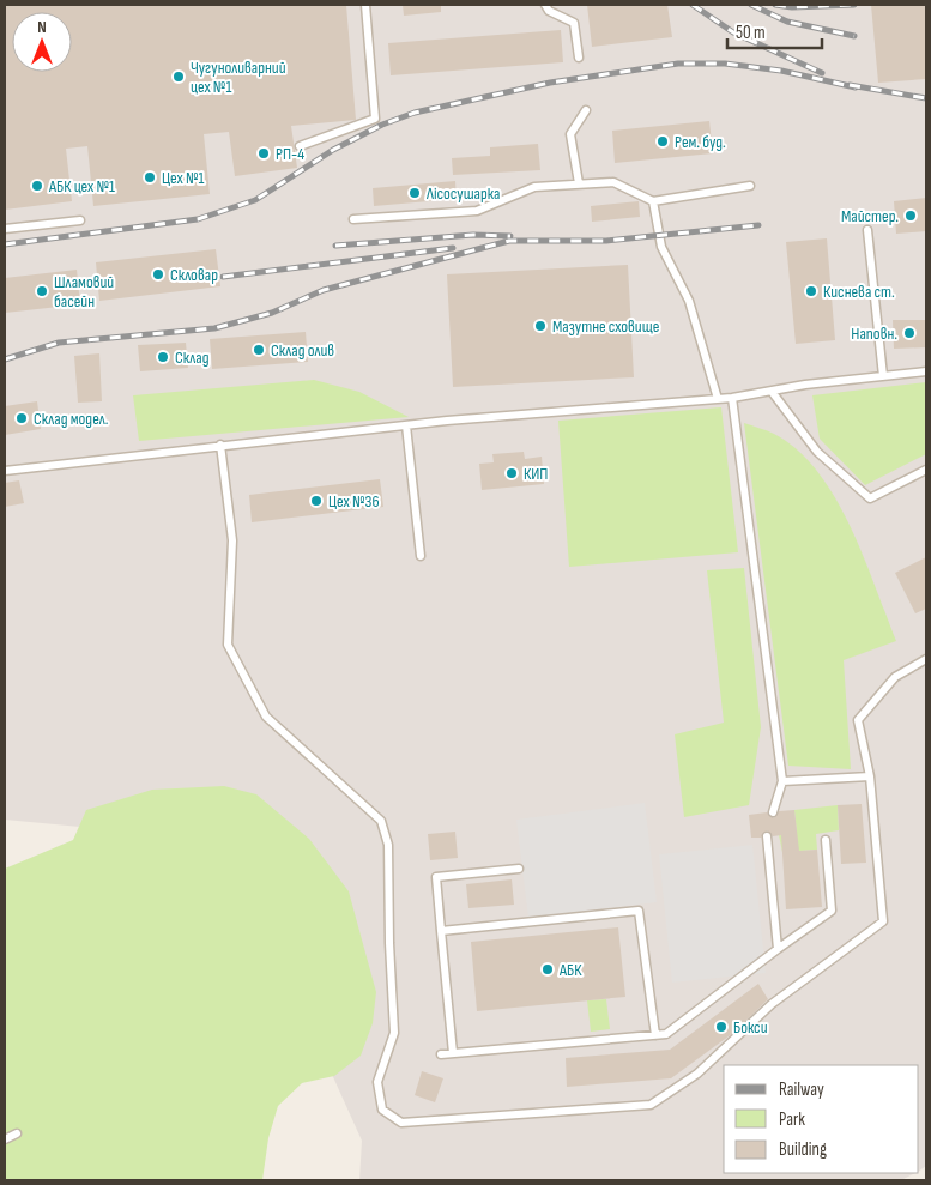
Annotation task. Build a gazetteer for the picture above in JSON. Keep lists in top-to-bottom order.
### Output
{
  "places": [
    "Чугуноливарний цех №1",
    "Рем. буд.",
    "РП-4",
    "Цех №1",
    "АБК цех №1",
    "Лісосушарка",
    "Майстер.",
    "Скловар",
    "Шламовий басейн",
    "Киснева ст.",
    "Мазутне сховище",
    "Наповн.",
    "Склад олив",
    "Склад",
    "Склад модел.",
    "КИП",
    "Цех №36",
    "АБК",
    "Бокси"
  ],
  "legend": ["Railway", "Park", "Building"],
  "scale_bar": "50 m",
  "north": "top"
}
